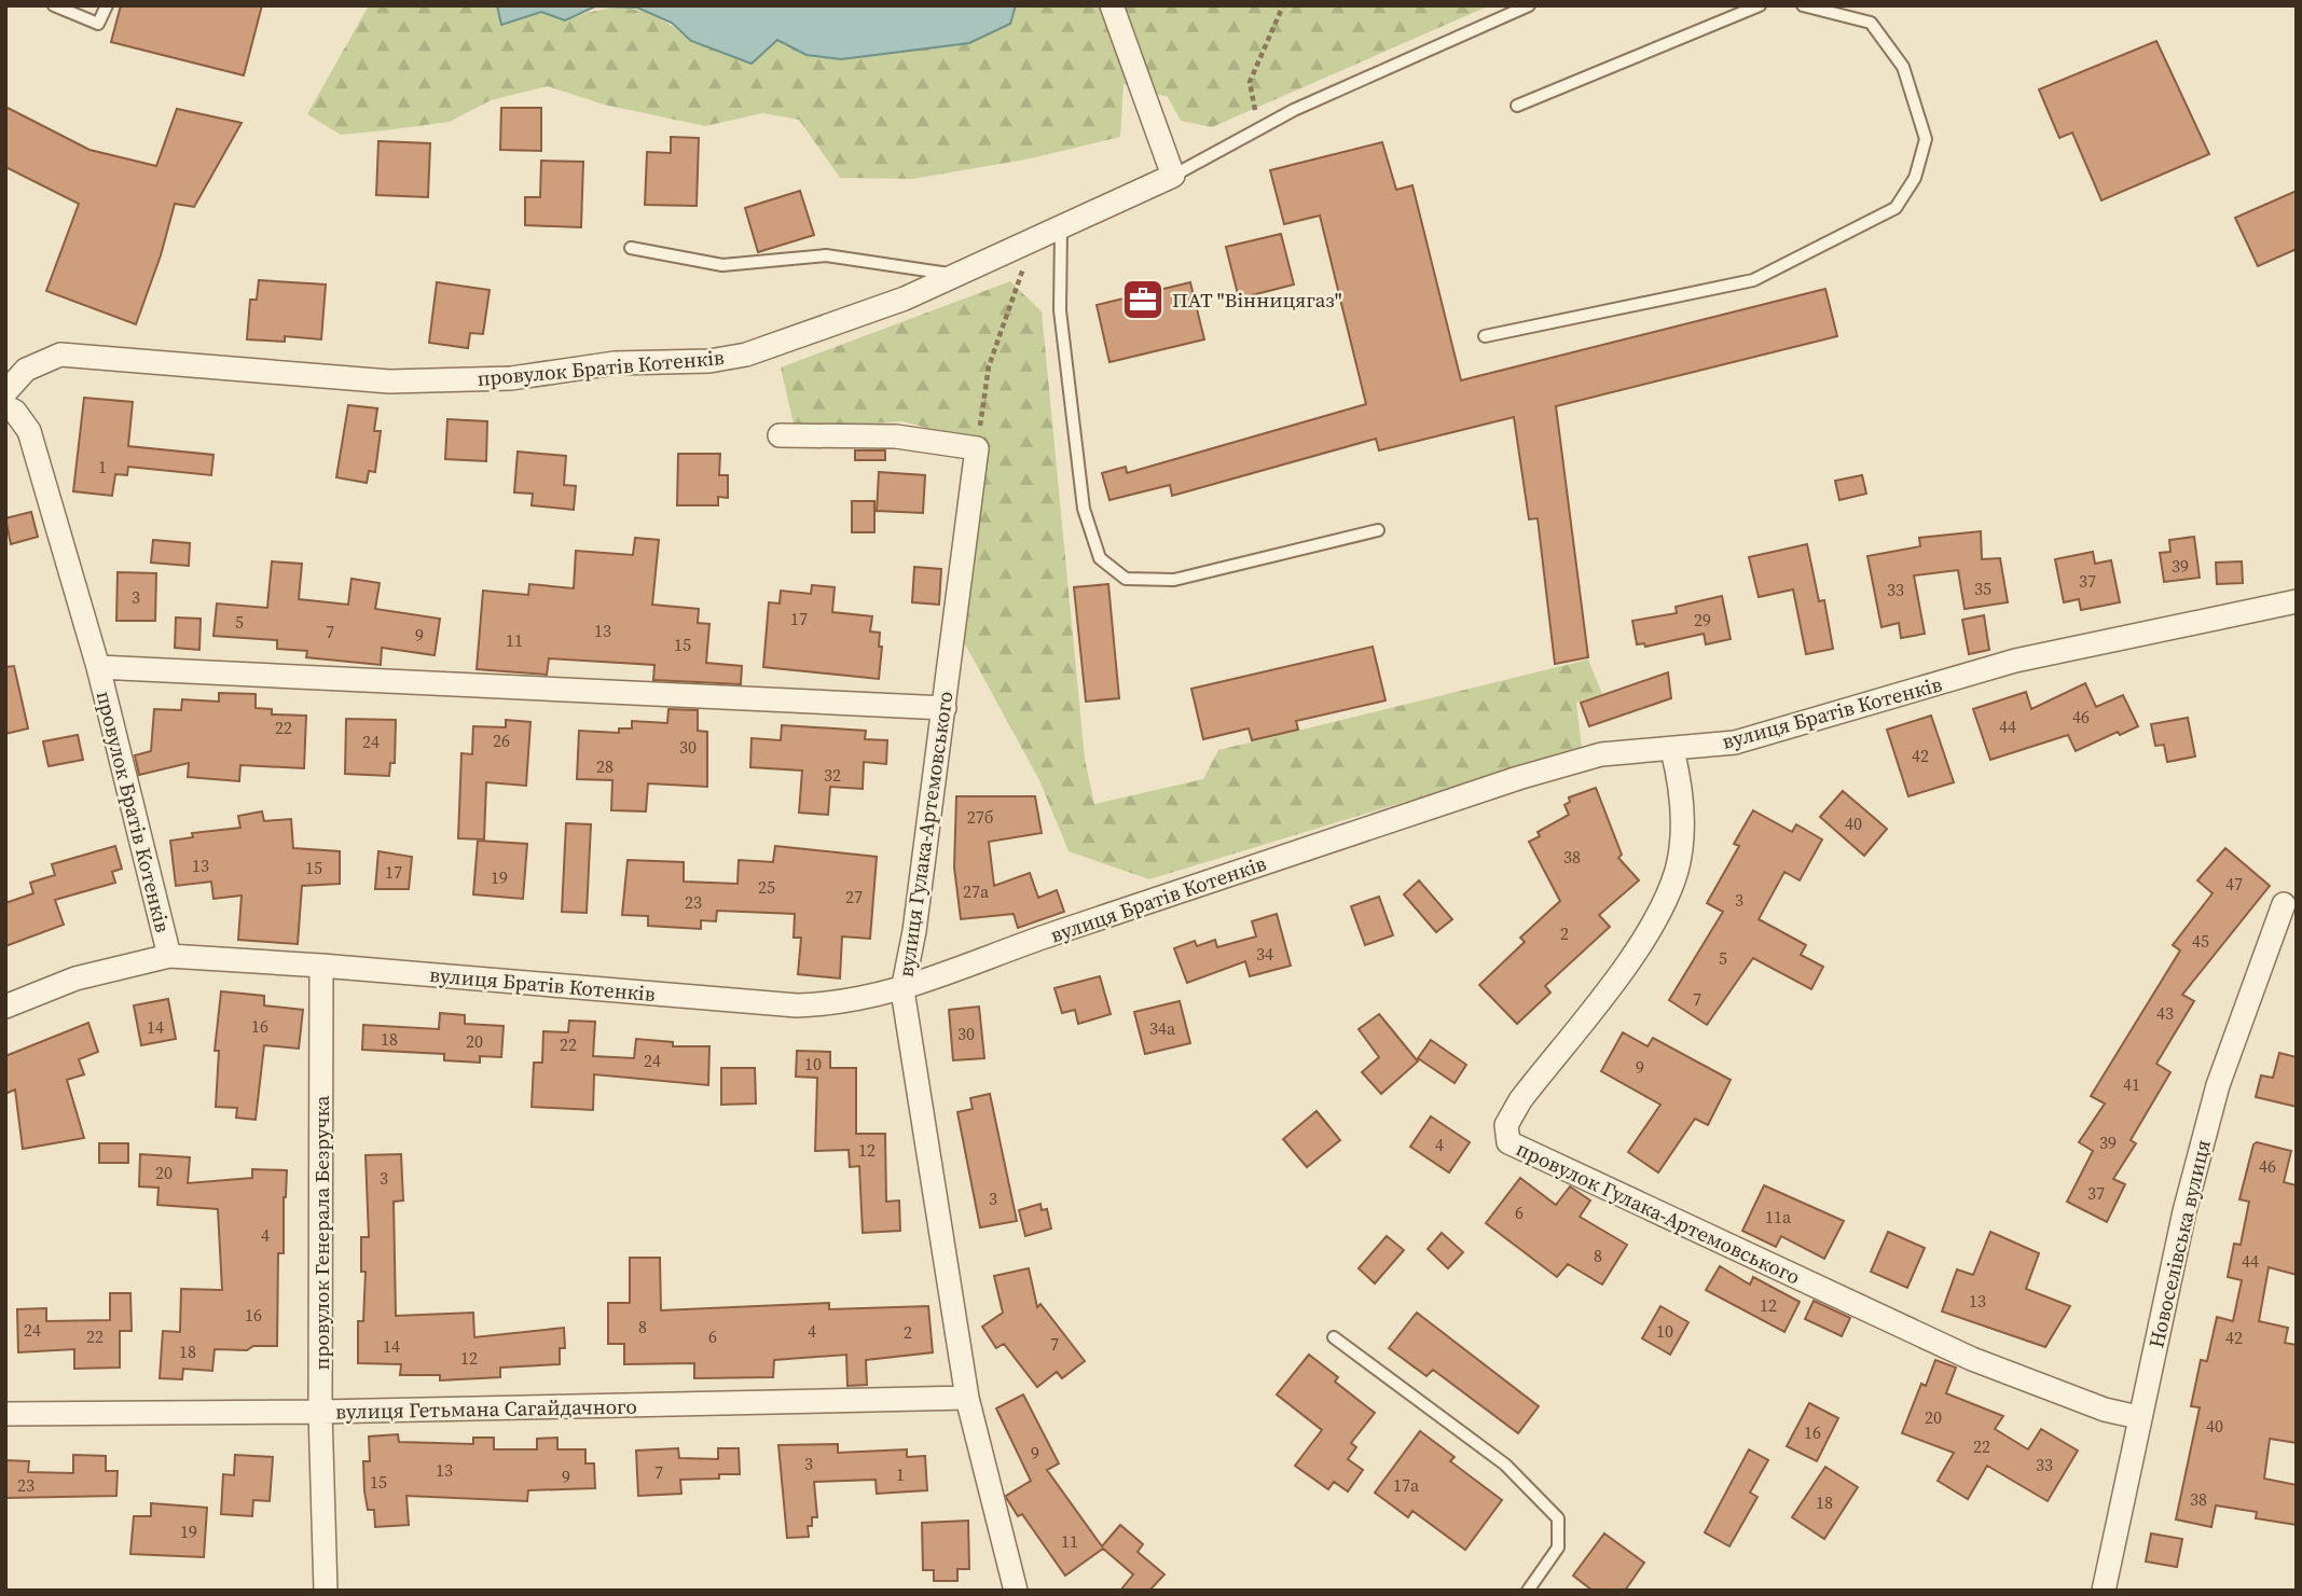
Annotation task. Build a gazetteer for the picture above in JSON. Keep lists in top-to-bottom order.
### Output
{
  "streets": {
    "street": [
      "провулок Братів Котенків",
      "вулиця Братів Котенків",
      "вулиця Гулака-Артемовського",
      "провулок Гулака-Артемовського",
      "провулок Генерала Безручка",
      "Новоселівська вулиця",
      "вулиця Гетьмана Сагайдачного"
    ]
  },
  "crossings": [
    ["провулок Братів Котенків", "вулиця Братів Котенків"],
    ["провулок Братів Котенків", "вулиця Гулака-Артемовського"],
    ["вулиця Братів Котенків", "вулиця Гулака-Артемовського"],
    ["вулиця Братів Котенків", "провулок Гулака-Артемовського"],
    ["вулиця Братів Котенків", "провулок Генерала Безручка"],
    ["вулиця Гулака-Артемовського", "вулиця Гетьмана Сагайдачного"],
    ["провулок Гулака-Артемовського", "Новоселівська вулиця"],
    ["провулок Генерала Безручка", "вулиця Гетьмана Сагайдачного"]
  ],
  "places": {
    "office": ["ПАТ \"Вінницягаз\""]
  },
  "house_numbers": [
    "1",
    "39",
    "37",
    "35",
    "33",
    "3",
    "17",
    "29",
    "5",
    "13",
    "7",
    "9",
    "11",
    "15",
    "46",
    "44",
    "22",
    "26",
    "24",
    "30",
    "42",
    "28",
    "32",
    "27б",
    "40",
    "38",
    "13",
    "15",
    "17",
    "19",
    "47",
    "25",
    "27а",
    "27",
    "3",
    "23",
    "2",
    "45",
    "34",
    "5",
    "7",
    "43",
    "16",
    "14",
    "34а",
    "30",
    "18",
    "20",
    "22",
    "24",
    "10",
    "9",
    "41",
    "39",
    "4",
    "12",
    "46",
    "20",
    "3",
    "37",
    "3",
    "6",
    "11а",
    "4",
    "8",
    "44",
    "13",
    "12",
    "16",
    "8",
    "24",
    "4",
    "10",
    "2",
    "22",
    "6",
    "42",
    "7",
    "14",
    "18",
    "12",
    "20",
    "40",
    "16",
    "22",
    "9",
    "3",
    "33",
    "13",
    "7",
    "1",
    "9",
    "15",
    "23",
    "17а",
    "38",
    "18",
    "19",
    "11"
  ]
}
